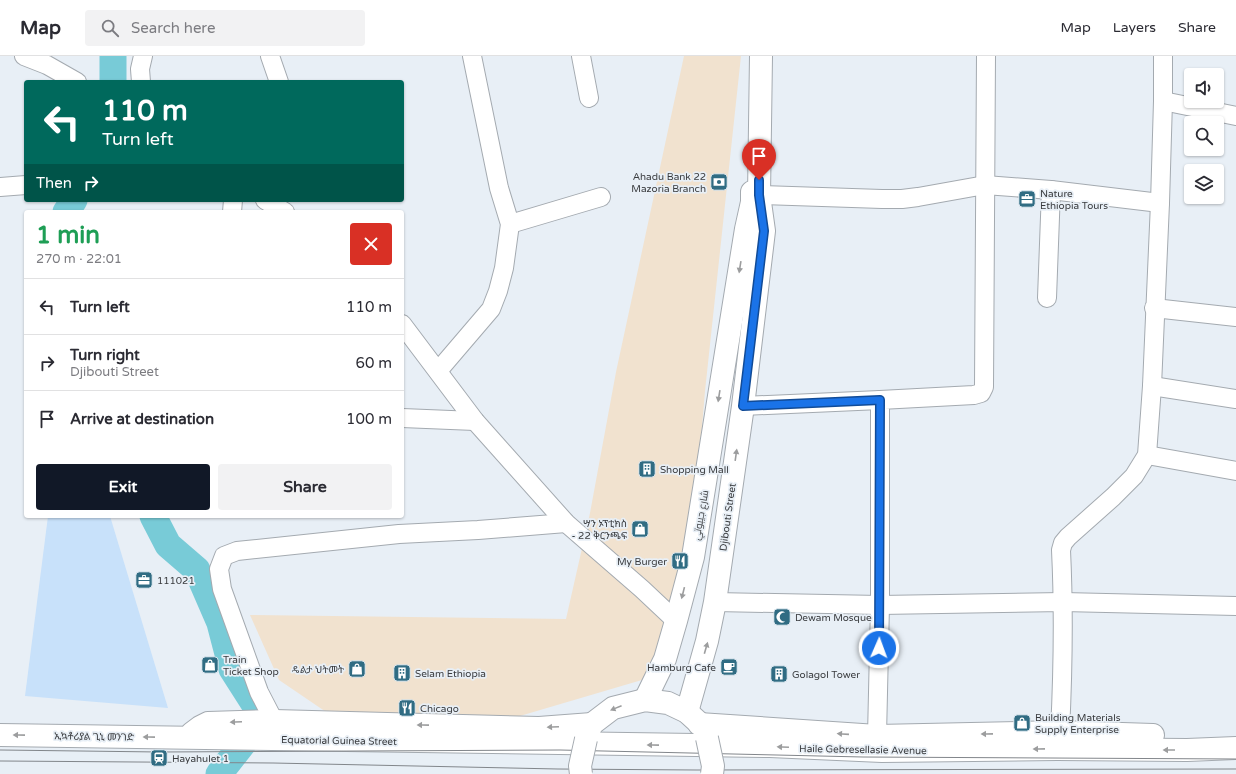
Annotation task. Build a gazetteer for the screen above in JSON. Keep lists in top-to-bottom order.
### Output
{
  "streets": {
    "main road": [
      "شارع جيبوتي",
      "Djibouti Street",
      "ኢኳቶሪያል ጊኒ መንገድ",
      "Equatorial Guinea Street",
      "Haile Gebresellasie Avenue"
    ]
  },
  "crossings": [
    ["ኢኳቶሪያል ጊኒ መንገድ", "Equatorial Guinea Street"],
    ["Equatorial Guinea Street", "Haile Gebresellasie Avenue"]
  ],
  "one_way": ["شارع جيبوتي", "Djibouti Street", "ኢኳቶሪያል ጊኒ መንገድ"],
  "places": {
    "bank": ["Ahadu Bank 22 Mazoria Branch"],
    "office": ["Nature Ethiopia Tours", "111021"],
    "building": ["Shopping Mall", "Selam Ethiopia", "Golagol Tower"],
    "shop": [
      "ሣን ኦፕቲክስ - 22 ቅርንጫፍ",
      "Train Ticket Shop",
      "ዴልታ ህትመት",
      "Building Materials Supply Enterprise"
    ],
    "restaurant": ["My Burger", "Chicago"],
    "mosque": ["Dewam Mosque"],
    "cafe": ["Hamburg Cafe"],
    "station": ["Hayahulet 1"]
  },
  "page": {
    "header": "Map",
    "search": "Search here",
    "nav": ["Map", "Layers", "Share"],
    "turn": ["110 m", "Turn left"],
    "then": "Then",
    "heading": ["1 min", "270 m · 22:01"],
    "list": [
      {
        "name": "Turn left",
        "value": "110 m"
      },
      {
        "name": "Turn right",
        "note": "Djibouti Street",
        "value": "60 m"
      },
      {
        "name": "Arrive at destination",
        "value": "100 m"
      }
    ],
    "buttons": ["Exit", "Share"]
  }
}
